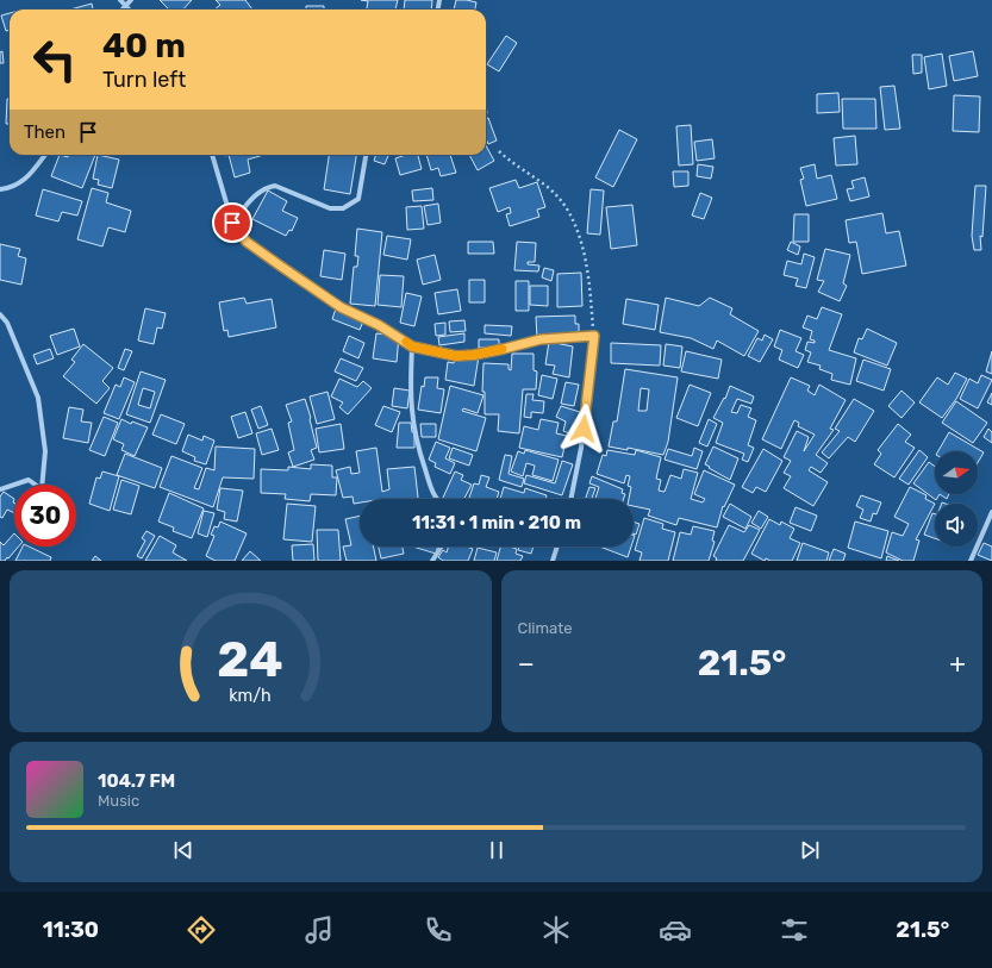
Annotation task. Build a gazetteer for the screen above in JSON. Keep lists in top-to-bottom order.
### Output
{
  "north": "right",
  "page": {
    "turn": ["40 m", "Turn left"],
    "then": "Then",
    "limit": "30",
    "trip": "11:31 · 1 min · 210 m",
    "tile": "Climate",
    "heat": ["−", "21.5°", "+"],
    "song": ["104.7 FM", "Music"],
    "tabs": ["11:30", "21.5°"],
    "gauge": ["24", "km/h"]
  }
}
